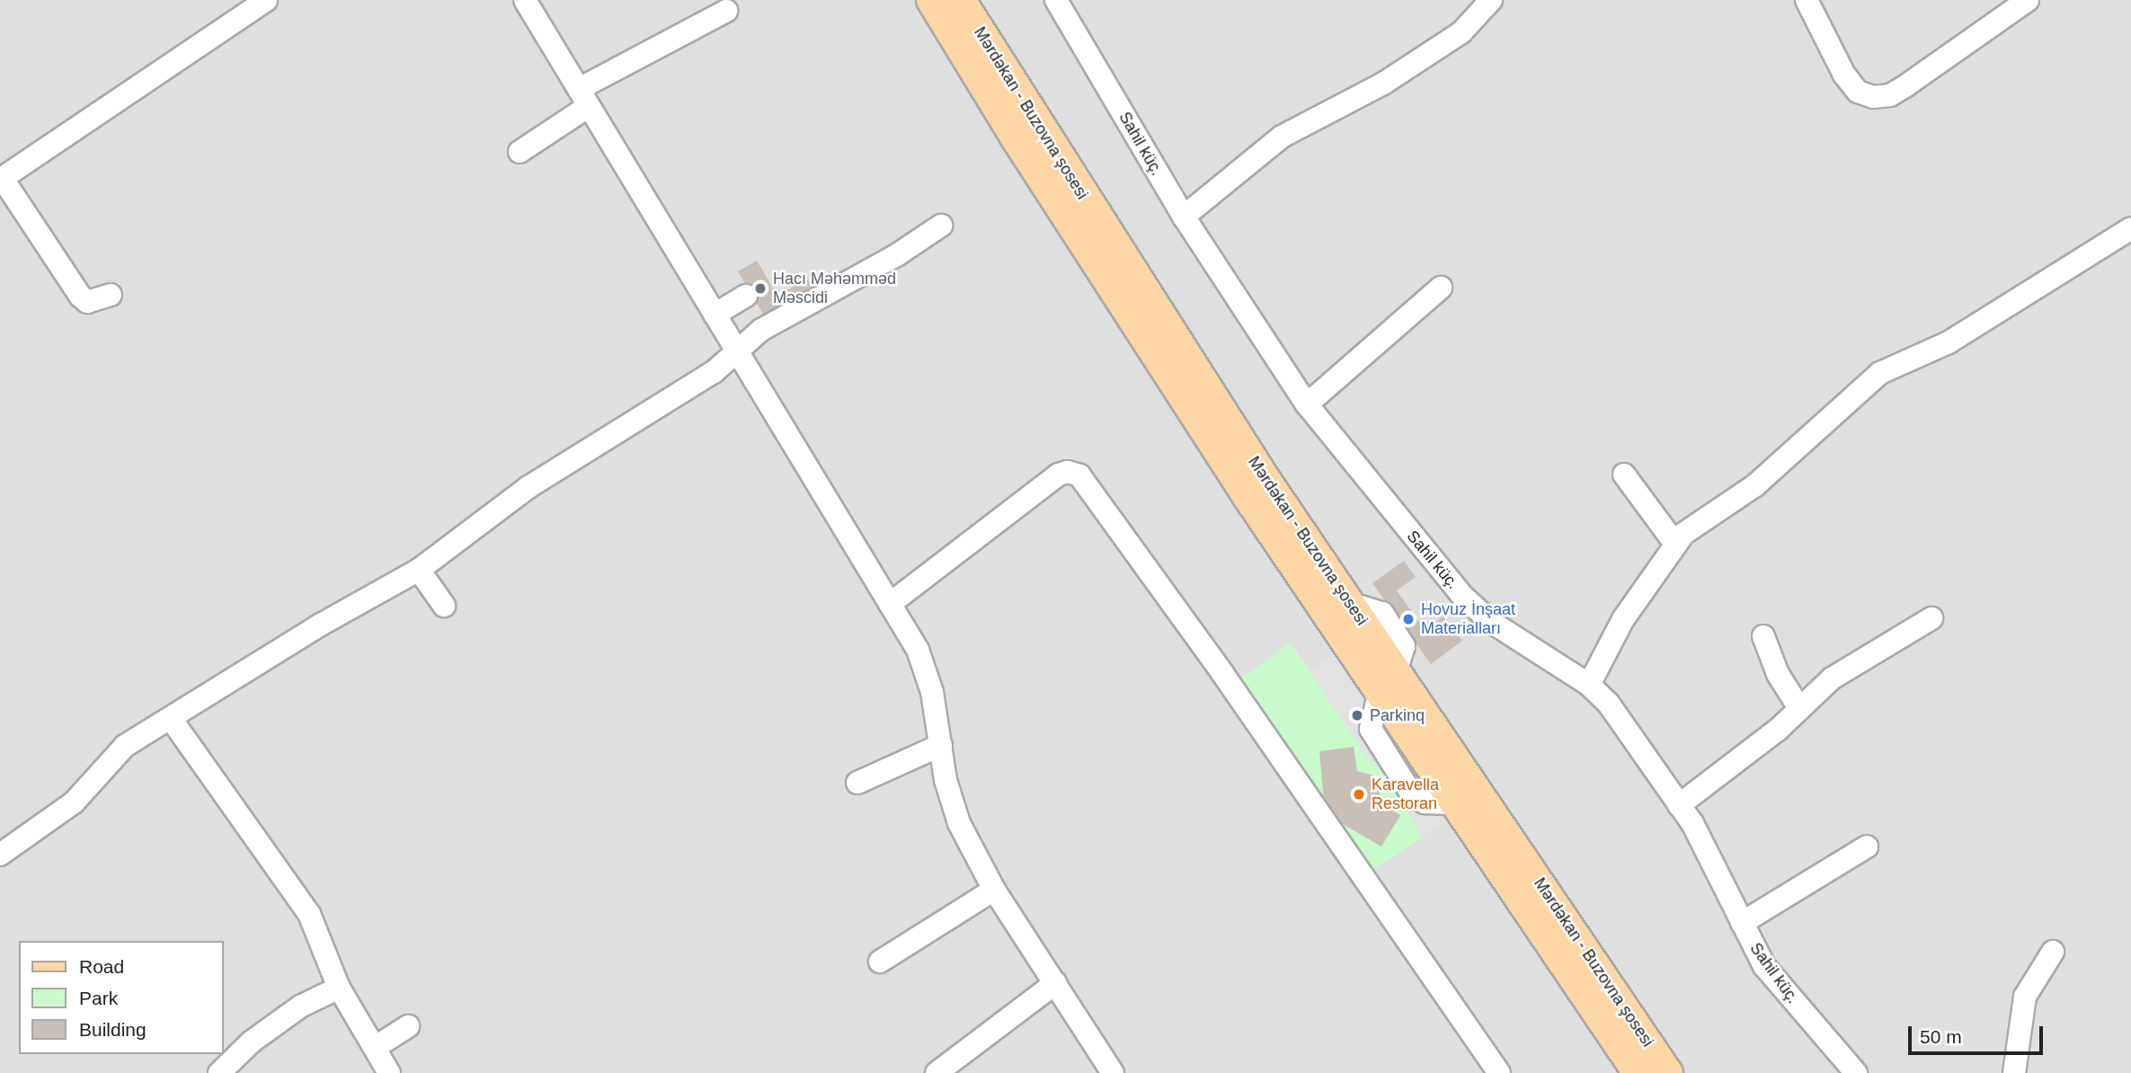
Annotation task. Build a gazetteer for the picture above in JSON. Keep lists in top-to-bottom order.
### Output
{
  "streets": {
    "main road": ["Mərdəkan - Buzovna şosesi"],
    "street": ["Sahil küç."]
  },
  "places": [
    "Hacı Məhəmməd Məscidi",
    "Hovuz İnşaat Materialları",
    "Parkinq",
    "Karavella Restoran"
  ],
  "legend": ["Road", "Park", "Building"],
  "scale_bar": "50 m"
}
